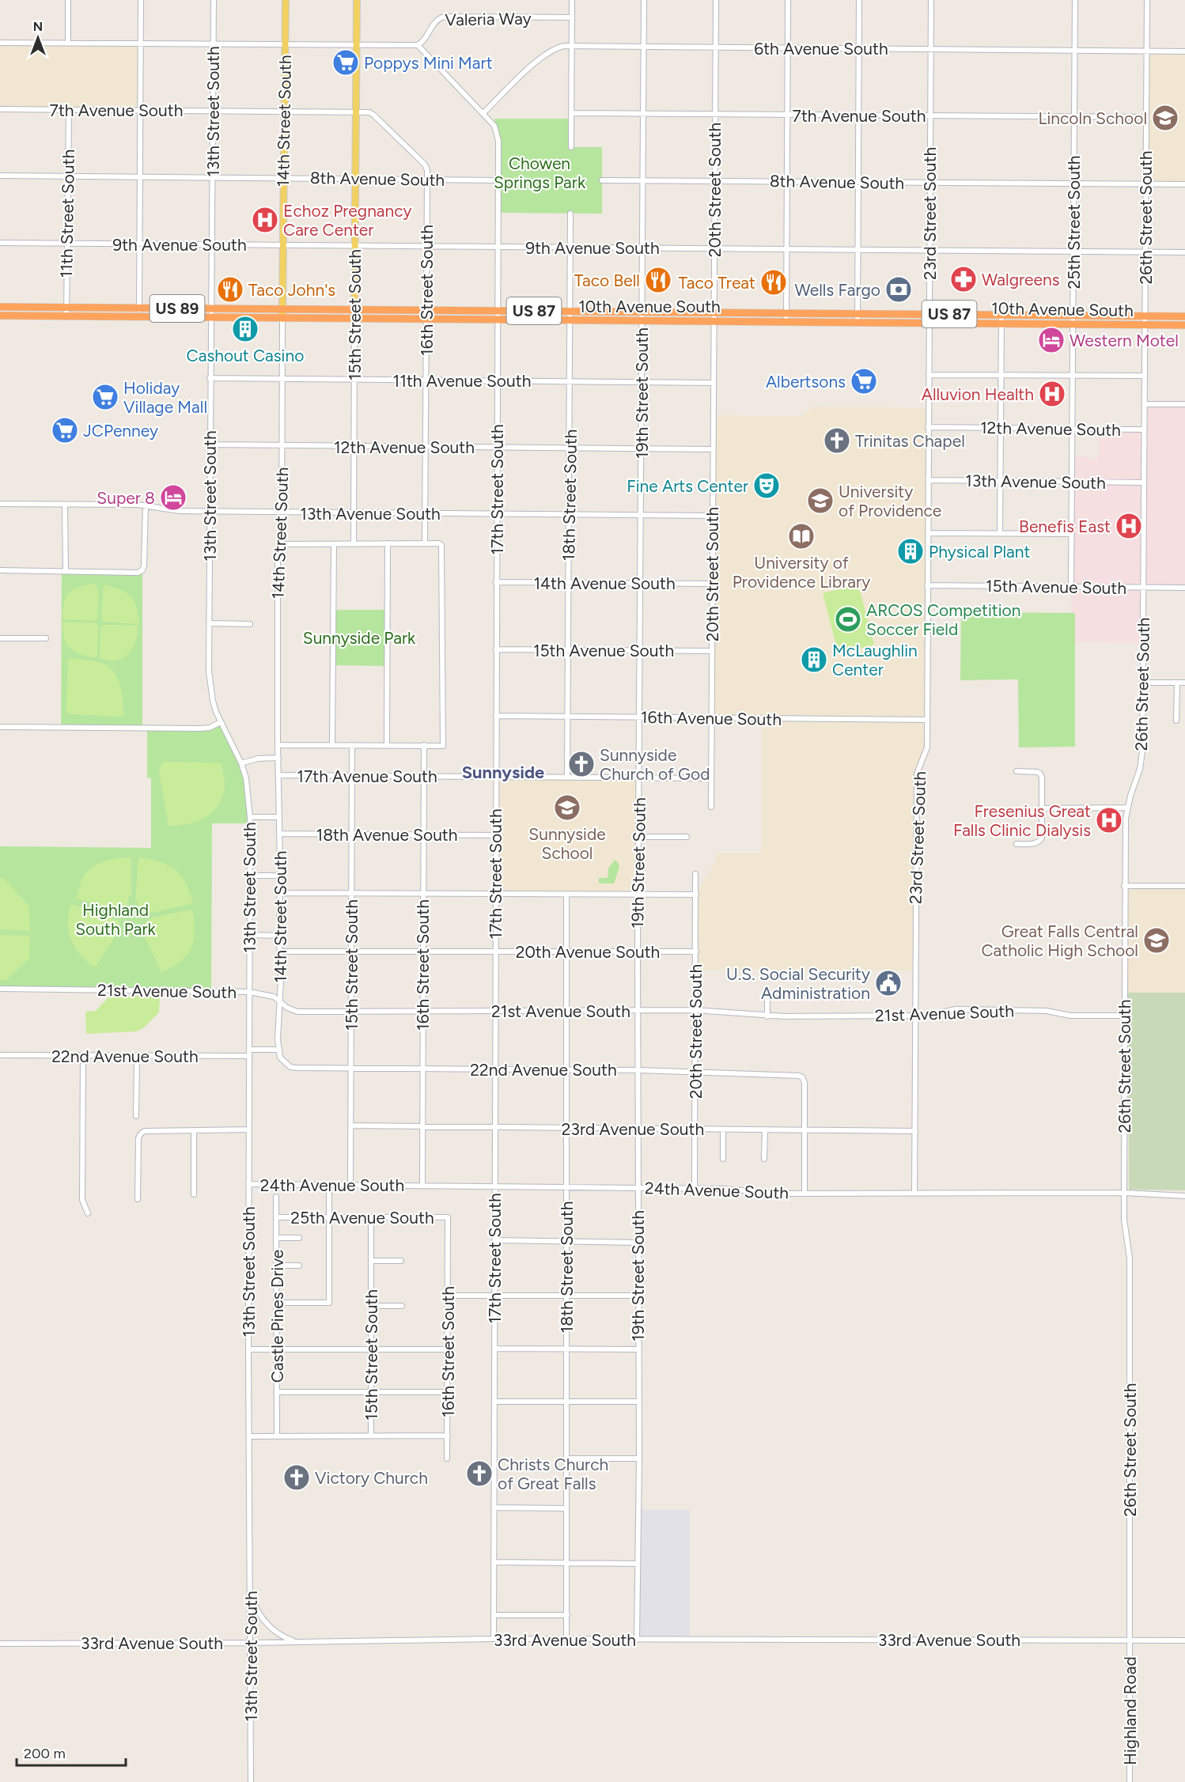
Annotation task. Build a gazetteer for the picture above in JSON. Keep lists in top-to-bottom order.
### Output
{
  "streets": {
    "highway": ["10th Avenue South", "US 89", "US 87"],
    "main road": ["14th Street South", "15th Street South"],
    "street": [
      "Valeria Way",
      "6th Avenue South",
      "7th Avenue South",
      "13th Street South",
      "8th Avenue South",
      "20th Street South",
      "11th Street South",
      "23rd Street South",
      "26th Street South",
      "25th Street South",
      "9th Avenue South",
      "16th Street South",
      "11th Avenue South",
      "19th Street South",
      "12th Avenue South",
      "13th Avenue South",
      "17th Street South",
      "18th Street South",
      "14th Avenue South",
      "15th Avenue South",
      "16th Avenue South",
      "17th Avenue South",
      "18th Avenue South",
      "20th Avenue South",
      "21st Avenue South",
      "22nd Avenue South",
      "23rd Avenue South",
      "24th Avenue South",
      "25th Avenue South",
      "Castle Pines Drive",
      "33rd Avenue South",
      "Highland Road"
    ]
  },
  "crossings": [
    ["Valeria Way", "17th Street South"],
    ["6th Avenue South", "20th Street South"],
    ["6th Avenue South", "23rd Street South"],
    ["6th Avenue South", "26th Street South"],
    ["6th Avenue South", "25th Street South"],
    ["6th Avenue South", "19th Street South"],
    ["6th Avenue South", "17th Street South"],
    ["7th Avenue South", "13th Street South"],
    ["7th Avenue South", "14th Street South"],
    ["7th Avenue South", "8th Avenue South"],
    ["7th Avenue South", "20th Street South"],
    ["7th Avenue South", "11th Street South"],
    ["7th Avenue South", "23rd Street South"],
    ["7th Avenue South", "26th Street South"],
    ["7th Avenue South", "25th Street South"],
    ["7th Avenue South", "16th Street South"],
    ["7th Avenue South", "15th Street South"],
    ["7th Avenue South", "19th Street South"],
    ["13th Street South", "8th Avenue South"],
    ["13th Street South", "9th Avenue South"],
    ["13th Street South", "10th Avenue South"],
    ["13th Street South", "11th Avenue South"],
    ["13th Street South", "12th Avenue South"],
    ["13th Street South", "13th Avenue South"],
    ["13th Street South", "17th Avenue South"],
    ["13th Street South", "21st Avenue South"],
    ["13th Street South", "22nd Avenue South"],
    ["13th Street South", "24th Avenue South"],
    ["13th Street South", "33rd Avenue South"],
    ["14th Street South", "8th Avenue South"],
    ["14th Street South", "9th Avenue South"],
    ["14th Street South", "10th Avenue South"],
    ["14th Street South", "11th Avenue South"],
    ["14th Street South", "12th Avenue South"],
    ["14th Street South", "13th Avenue South"],
    ["14th Street South", "17th Avenue South"],
    ["14th Street South", "18th Avenue South"],
    ["14th Street South", "20th Avenue South"],
    ["14th Street South", "21st Avenue South"],
    ["14th Street South", "22nd Avenue South"],
    ["8th Avenue South", "20th Street South"],
    ["8th Avenue South", "11th Street South"],
    ["8th Avenue South", "23rd Street South"],
    ["8th Avenue South", "26th Street South"],
    ["8th Avenue South", "25th Street South"],
    ["8th Avenue South", "16th Street South"],
    ["8th Avenue South", "15th Street South"],
    ["8th Avenue South", "19th Street South"],
    ["8th Avenue South", "17th Street South"],
    ["20th Street South", "9th Avenue South"],
    ["20th Street South", "10th Avenue South"],
    ["20th Street South", "11th Avenue South"],
    ["20th Street South", "12th Avenue South"],
    ["20th Street South", "13th Avenue South"],
    ["20th Street South", "14th Avenue South"],
    ["20th Street South", "15th Avenue South"],
    ["20th Street South", "16th Avenue South"],
    ["20th Street South", "17th Avenue South"],
    ["20th Street South", "20th Avenue South"],
    ["20th Street South", "21st Avenue South"],
    ["20th Street South", "22nd Avenue South"],
    ["20th Street South", "23rd Avenue South"],
    ["20th Street South", "24th Avenue South"],
    ["11th Street South", "9th Avenue South"],
    ["11th Street South", "10th Avenue South"],
    ["23rd Street South", "9th Avenue South"],
    ["23rd Street South", "10th Avenue South"],
    ["23rd Street South", "12th Avenue South"],
    ["23rd Street South", "13th Avenue South"],
    ["23rd Street South", "15th Avenue South"],
    ["23rd Street South", "16th Avenue South"],
    ["23rd Street South", "21st Avenue South"],
    ["23rd Street South", "23rd Avenue South"],
    ["23rd Street South", "24th Avenue South"],
    ["26th Street South", "9th Avenue South"],
    ["26th Street South", "10th Avenue South"],
    ["26th Street South", "12th Avenue South"],
    ["26th Street South", "13th Avenue South"],
    ["26th Street South", "15th Avenue South"],
    ["26th Street South", "21st Avenue South"],
    ["26th Street South", "24th Avenue South"],
    ["26th Street South", "33rd Avenue South"],
    ["26th Street South", "Highland Road"],
    ["25th Street South", "9th Avenue South"],
    ["25th Street South", "10th Avenue South"],
    ["25th Street South", "12th Avenue South"],
    ["25th Street South", "13th Avenue South"],
    ["25th Street South", "15th Avenue South"],
    ["9th Avenue South", "16th Street South"],
    ["9th Avenue South", "15th Street South"],
    ["9th Avenue South", "19th Street South"],
    ["9th Avenue South", "17th Street South"],
    ["9th Avenue South", "18th Street South"],
    ["16th Street South", "10th Avenue South"],
    ["16th Street South", "11th Avenue South"],
    ["16th Street South", "12th Avenue South"],
    ["16th Street South", "13th Avenue South"],
    ["16th Street South", "17th Avenue South"],
    ["16th Street South", "18th Avenue South"],
    ["16th Street South", "20th Avenue South"],
    ["16th Street South", "21st Avenue South"],
    ["16th Street South", "22nd Avenue South"],
    ["16th Street South", "23rd Avenue South"],
    ["16th Street South", "24th Avenue South"],
    ["16th Street South", "25th Avenue South"],
    ["10th Avenue South", "15th Street South"],
    ["10th Avenue South", "19th Street South"],
    ["10th Avenue South", "17th Street South"],
    ["10th Avenue South", "18th Street South"],
    ["15th Street South", "11th Avenue South"],
    ["15th Street South", "12th Avenue South"],
    ["15th Street South", "13th Avenue South"],
    ["15th Street South", "17th Avenue South"],
    ["15th Street South", "18th Avenue South"],
    ["15th Street South", "20th Avenue South"],
    ["15th Street South", "21st Avenue South"],
    ["15th Street South", "22nd Avenue South"],
    ["15th Street South", "23rd Avenue South"],
    ["15th Street South", "24th Avenue South"],
    ["15th Street South", "25th Avenue South"],
    ["11th Avenue South", "19th Street South"],
    ["11th Avenue South", "17th Street South"],
    ["11th Avenue South", "18th Street South"],
    ["19th Street South", "12th Avenue South"],
    ["19th Street South", "13th Avenue South"],
    ["19th Street South", "14th Avenue South"],
    ["19th Street South", "15th Avenue South"],
    ["19th Street South", "16th Avenue South"],
    ["19th Street South", "17th Avenue South"],
    ["19th Street South", "20th Avenue South"],
    ["19th Street South", "21st Avenue South"],
    ["19th Street South", "22nd Avenue South"],
    ["19th Street South", "23rd Avenue South"],
    ["19th Street South", "24th Avenue South"],
    ["19th Street South", "33rd Avenue South"],
    ["12th Avenue South", "17th Street South"],
    ["12th Avenue South", "18th Street South"],
    ["13th Avenue South", "17th Street South"],
    ["13th Avenue South", "18th Street South"],
    ["17th Street South", "14th Avenue South"],
    ["17th Street South", "15th Avenue South"],
    ["17th Street South", "16th Avenue South"],
    ["17th Street South", "17th Avenue South"],
    ["17th Street South", "18th Avenue South"],
    ["17th Street South", "20th Avenue South"],
    ["17th Street South", "21st Avenue South"],
    ["17th Street South", "22nd Avenue South"],
    ["17th Street South", "23rd Avenue South"],
    ["17th Street South", "24th Avenue South"],
    ["17th Street South", "33rd Avenue South"],
    ["18th Street South", "14th Avenue South"],
    ["18th Street South", "15th Avenue South"],
    ["18th Street South", "16th Avenue South"],
    ["18th Street South", "17th Avenue South"],
    ["18th Street South", "20th Avenue South"],
    ["18th Street South", "21st Avenue South"],
    ["18th Street South", "22nd Avenue South"],
    ["18th Street South", "23rd Avenue South"],
    ["18th Street South", "24th Avenue South"],
    ["18th Street South", "33rd Avenue South"],
    ["22nd Avenue South", "23rd Avenue South"],
    ["25th Avenue South", "Castle Pines Drive"],
    ["33rd Avenue South", "Highland Road"]
  ],
  "districts": ["Sunnyside"],
  "parks": ["Chowen Springs Park", "Sunnyside Park", "Highland South Park"],
  "places": {
    "supermarket": [
      "Poppys Mini Mart",
      "Albertsons",
      "Holiday Village Mall",
      "JCPenney"
    ],
    "school or university": [
      "Lincoln School",
      "University of Providence",
      "Sunnyside School",
      "Great Falls Central Catholic High School"
    ],
    "hospital": [
      "Echoz Pregnancy Care Center",
      "Alluvion Health",
      "Benefis East",
      "Fresenius Great Falls Clinic Dialysis"
    ],
    "pharmacy": ["Walgreens"],
    "restaurant": ["Taco Bell", "Taco Treat", "Taco John's"],
    "bank": ["Wells Fargo"],
    "building": ["Cashout Casino", "Physical Plant", "McLaughlin Center"],
    "hotel": ["Western Motel", "Super 8"],
    "church": [
      "Trinitas Chapel",
      "Sunnyside Church of God",
      "Christs Church of Great Falls",
      "Victory Church"
    ],
    "theatre": ["Fine Arts Center"],
    "library": ["University of Providence Library"],
    "sports": ["ARCOS Competition Soccer Field"],
    "public building": ["U.S. Social Security Administration"]
  },
  "scale_bar": "200 m",
  "north": "top"
}
